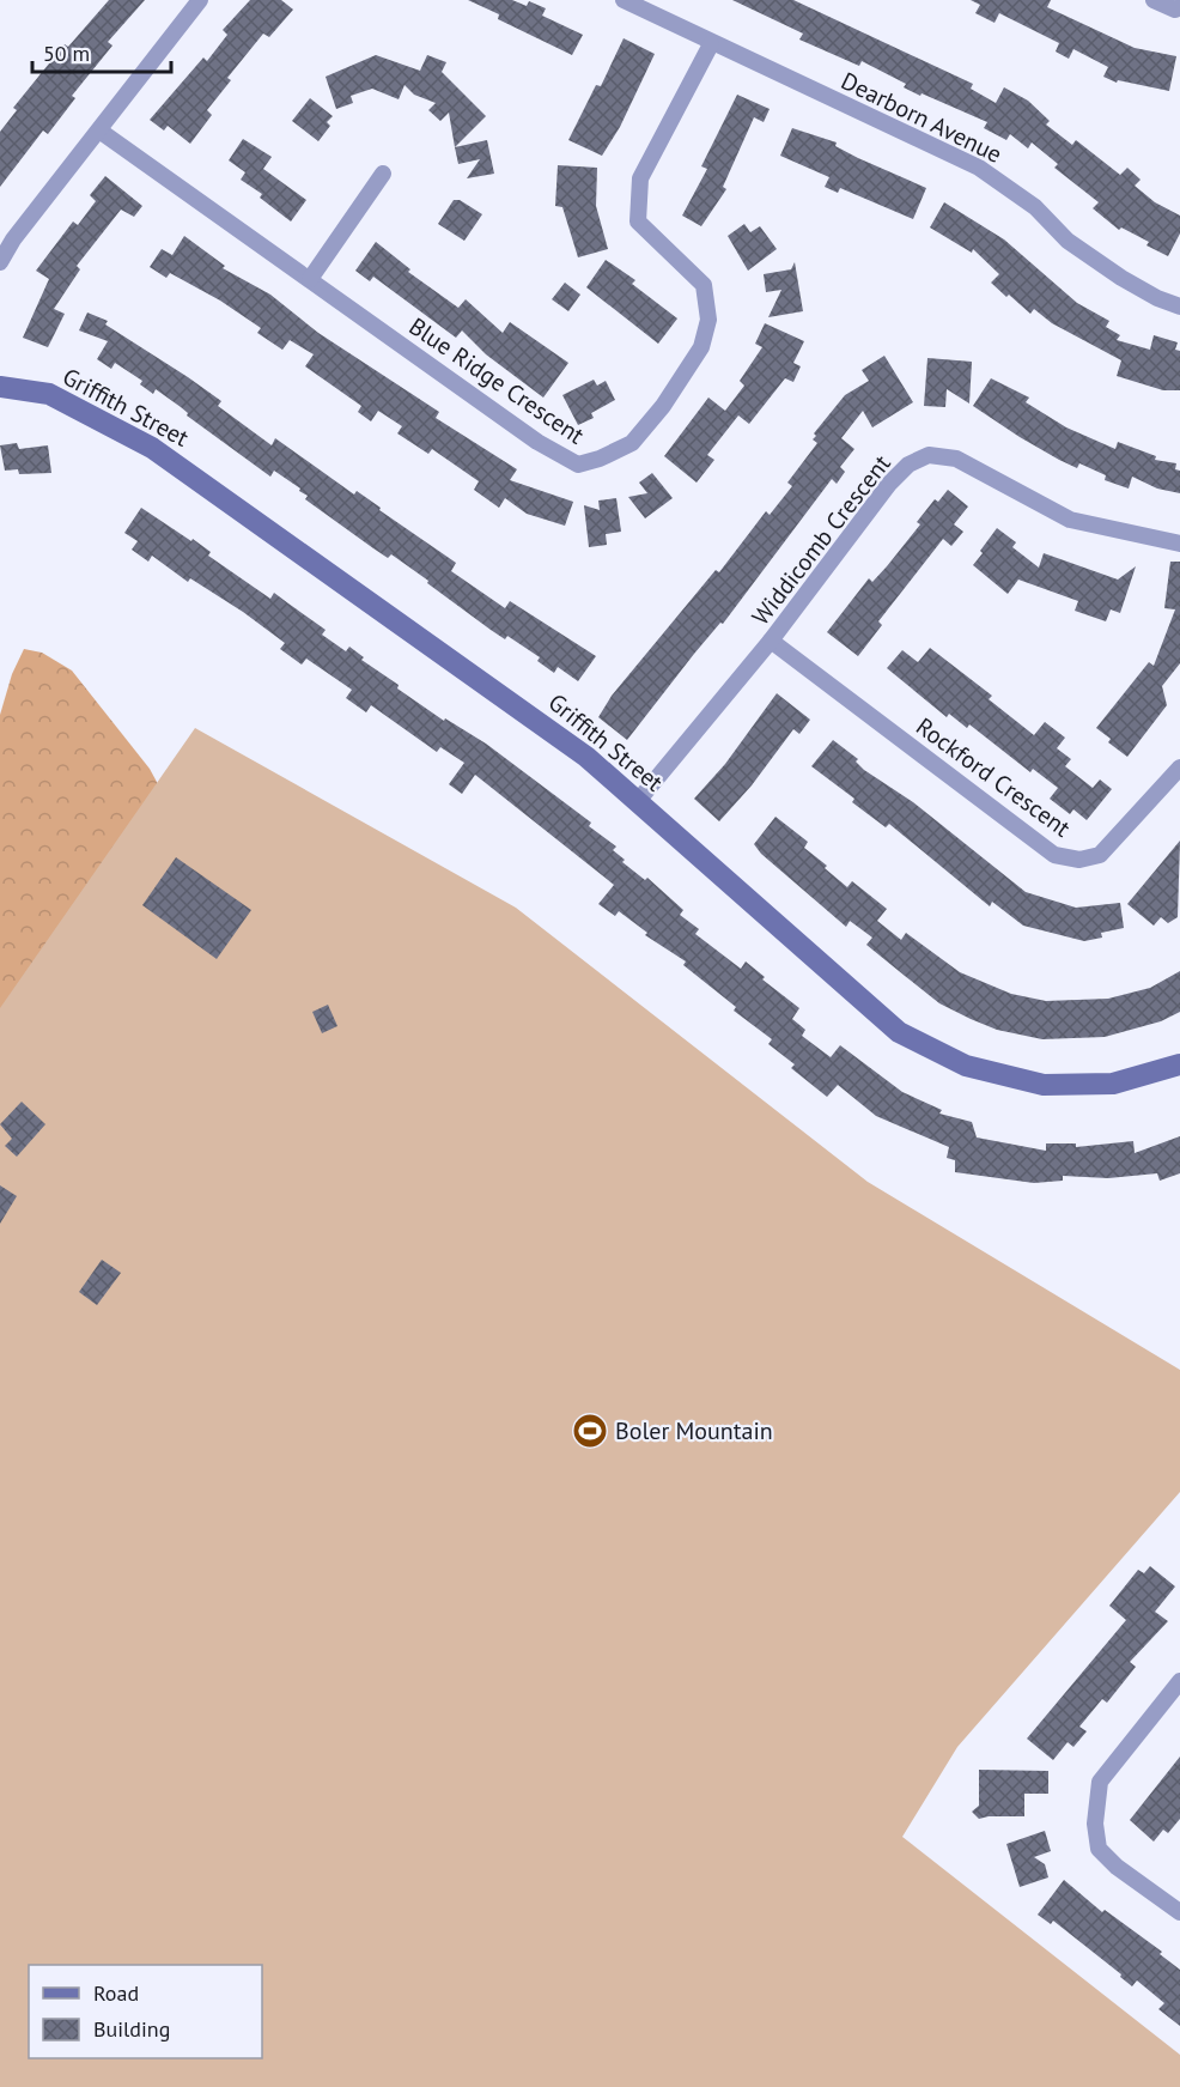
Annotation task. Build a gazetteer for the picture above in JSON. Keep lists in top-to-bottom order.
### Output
{
  "streets": {
    "street": [
      "Dearborn Avenue",
      "Blue Ridge Crescent",
      "Griffith Street",
      "Widdicomb Crescent",
      "Rockford Crescent"
    ]
  },
  "crossings": [
    ["Dearborn Avenue", "Blue Ridge Crescent"],
    ["Griffith Street", "Widdicomb Crescent"],
    ["Widdicomb Crescent", "Rockford Crescent"]
  ],
  "places": {
    "sports": ["Boler Mountain"]
  },
  "legend": ["Road", "Building"],
  "scale_bar": "50 m"
}
